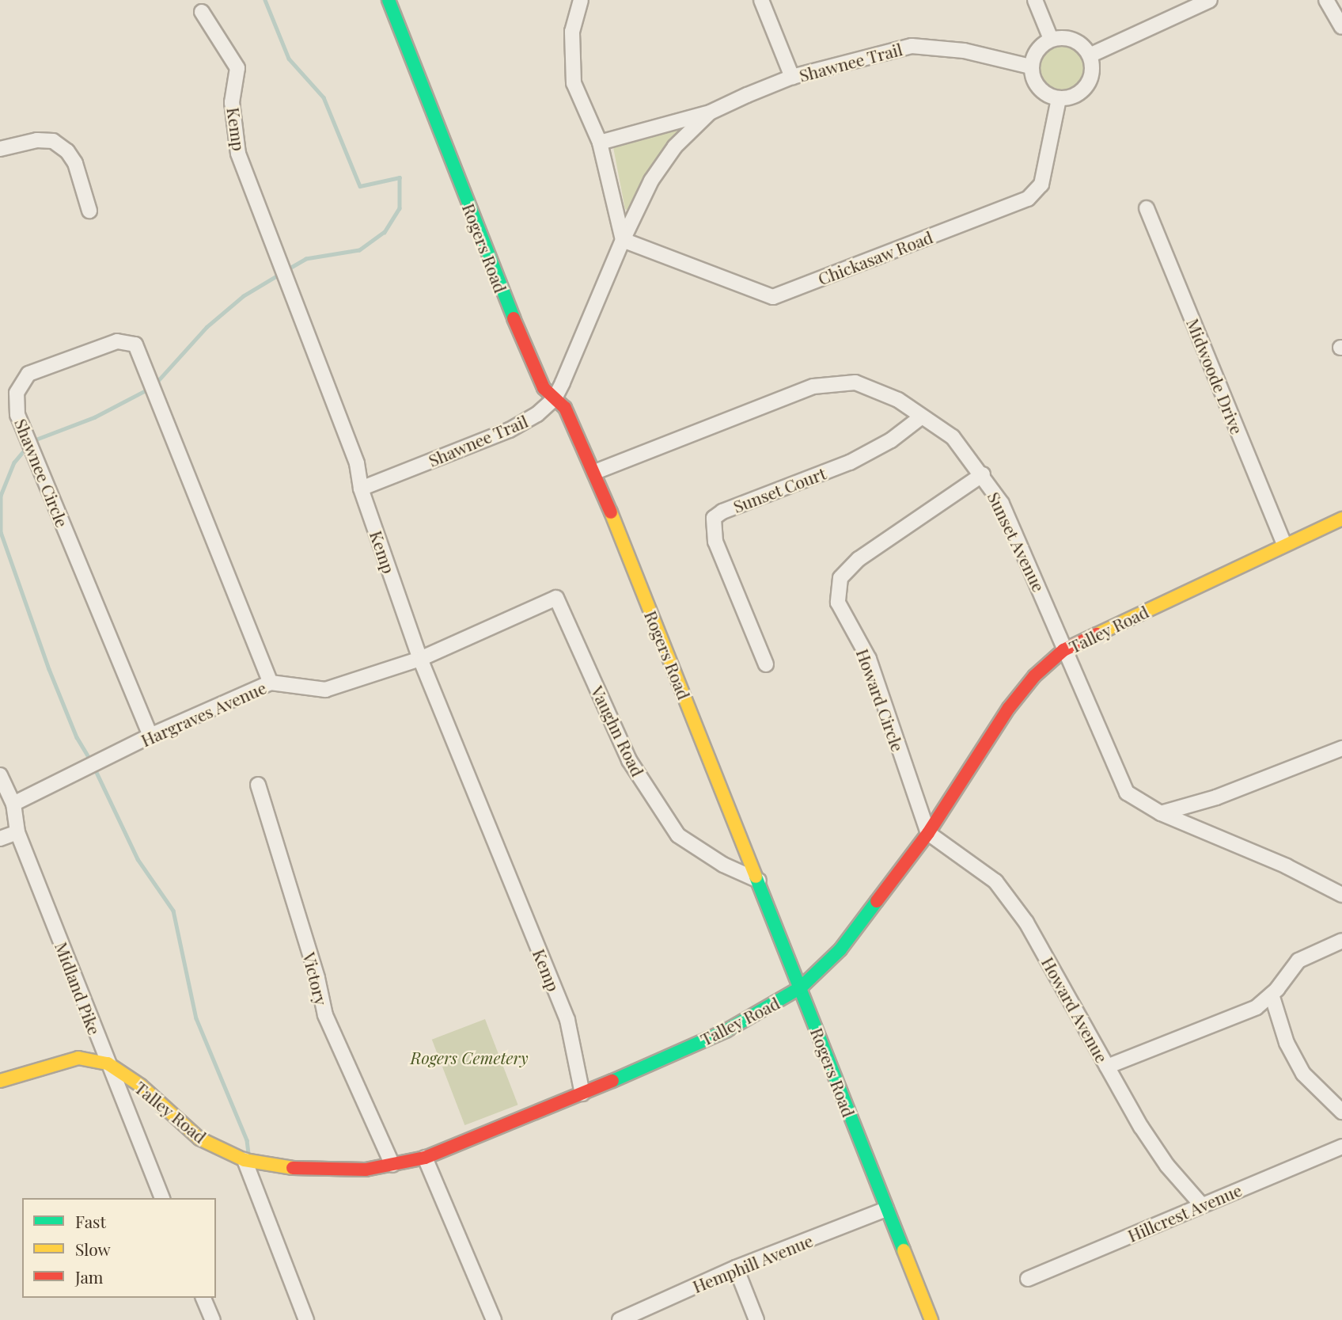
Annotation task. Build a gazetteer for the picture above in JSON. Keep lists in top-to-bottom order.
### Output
{
  "streets": {
    "street": [
      "Shawnee Trail",
      "Kemp",
      "Rogers Road",
      "Chickasaw Road",
      "Midwoode Drive",
      "Shawnee Circle",
      "Sunset Court",
      "Sunset Avenue",
      "Talley Road",
      "Howard Circle",
      "Hargraves Avenue",
      "Vaughn Road",
      "Victory",
      "Midland Pike",
      "Howard Avenue",
      "Hillcrest Avenue",
      "Hemphill Avenue"
    ]
  },
  "crossings": [
    ["Shawnee Trail", "Kemp"],
    ["Shawnee Trail", "Rogers Road"],
    ["Shawnee Trail", "Chickasaw Road"],
    ["Kemp", "Talley Road"],
    ["Kemp", "Hargraves Avenue"],
    ["Rogers Road", "Sunset Avenue"],
    ["Rogers Road", "Talley Road"],
    ["Rogers Road", "Vaughn Road"],
    ["Rogers Road", "Hemphill Avenue"],
    ["Midwoode Drive", "Talley Road"],
    ["Shawnee Circle", "Hargraves Avenue"],
    ["Sunset Court", "Sunset Avenue"],
    ["Sunset Avenue", "Talley Road"],
    ["Sunset Avenue", "Howard Circle"],
    ["Talley Road", "Howard Circle"],
    ["Talley Road", "Victory"],
    ["Talley Road", "Midland Pike"],
    ["Talley Road", "Howard Avenue"],
    ["Howard Circle", "Howard Avenue"],
    ["Hargraves Avenue", "Vaughn Road"],
    ["Hargraves Avenue", "Midland Pike"],
    ["Howard Avenue", "Hillcrest Avenue"]
  ],
  "parks": ["Rogers Cemetery"],
  "legend": ["Fast", "Slow", "Jam"]
}
